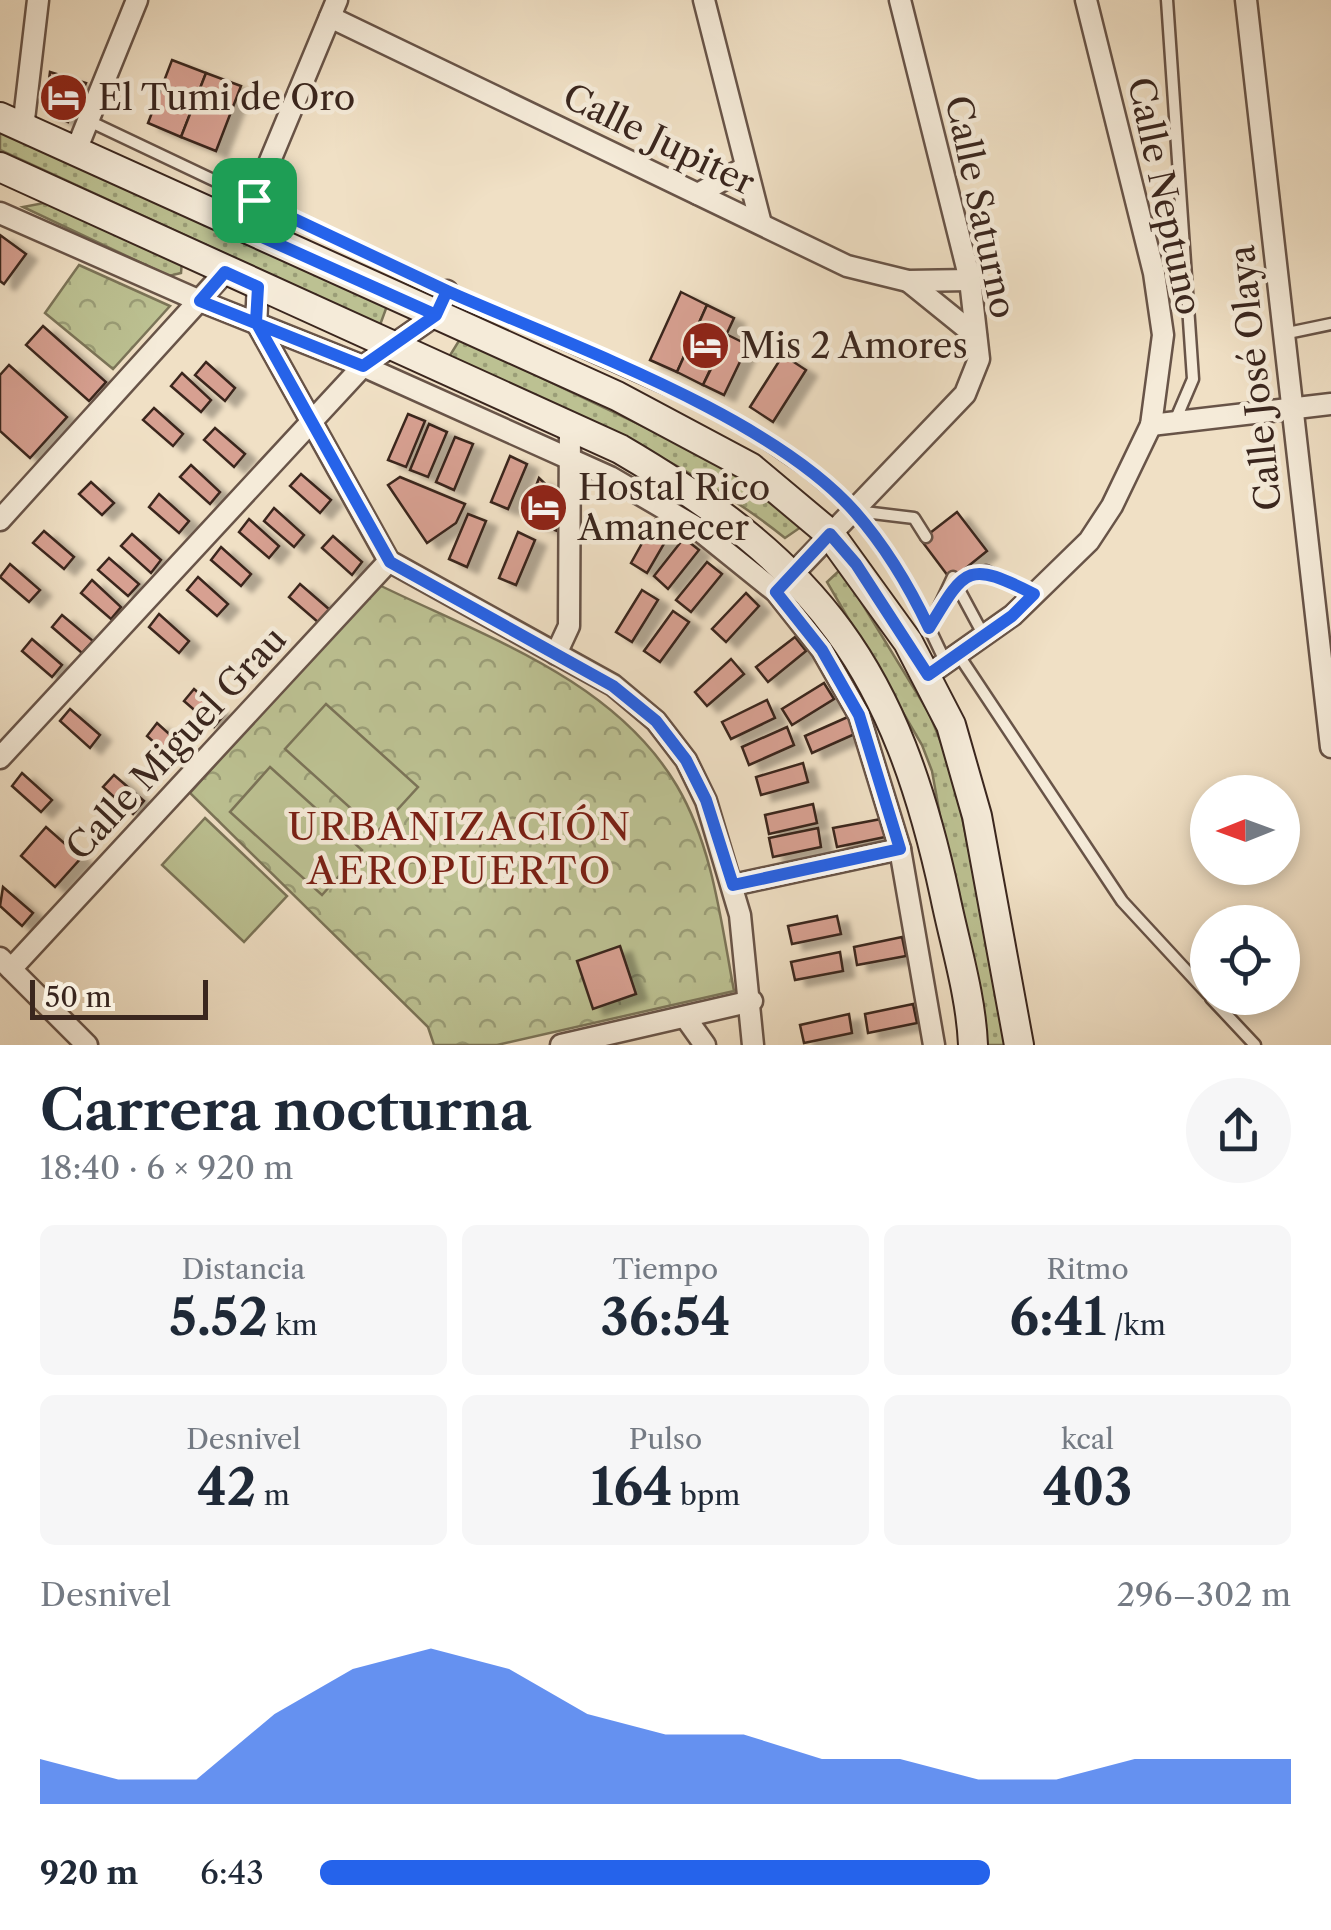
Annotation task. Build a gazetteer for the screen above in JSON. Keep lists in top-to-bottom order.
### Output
{
  "streets": {
    "street": [
      "Calle Jupiter",
      "Calle Neptuno",
      "Calle Saturno",
      "Calle José Olaya",
      "Calle Miguel Grau"
    ]
  },
  "crossings": [
    ["Calle Jupiter", "Calle Saturno"]
  ],
  "districts": ["URBANIZACIÓN AEROPUERTO"],
  "places": {
    "hotel": ["El Tumi de Oro", "Mis 2 Amores", "Hostal Rico Amanecer"]
  },
  "scale_bar": "50 m",
  "north": "left",
  "page": {
    "scale": "50 m",
    "heading": ["Carrera nocturna", "18:40 · 6 × 920 m"],
    "stats": [
      ["Distancia", "5.52 km"],
      ["Tiempo", "36:54"],
      ["Ritmo", "6:41 /km"],
      ["Desnivel", "42 m"],
      ["Pulso", "164 bpm"],
      ["kcal", "403"]
    ],
    "chart": ["Desnivel", "296–302 m"],
    "list": [
      {
        "name": "920 m",
        "note": "6:43"
      }
    ]
  }
}
